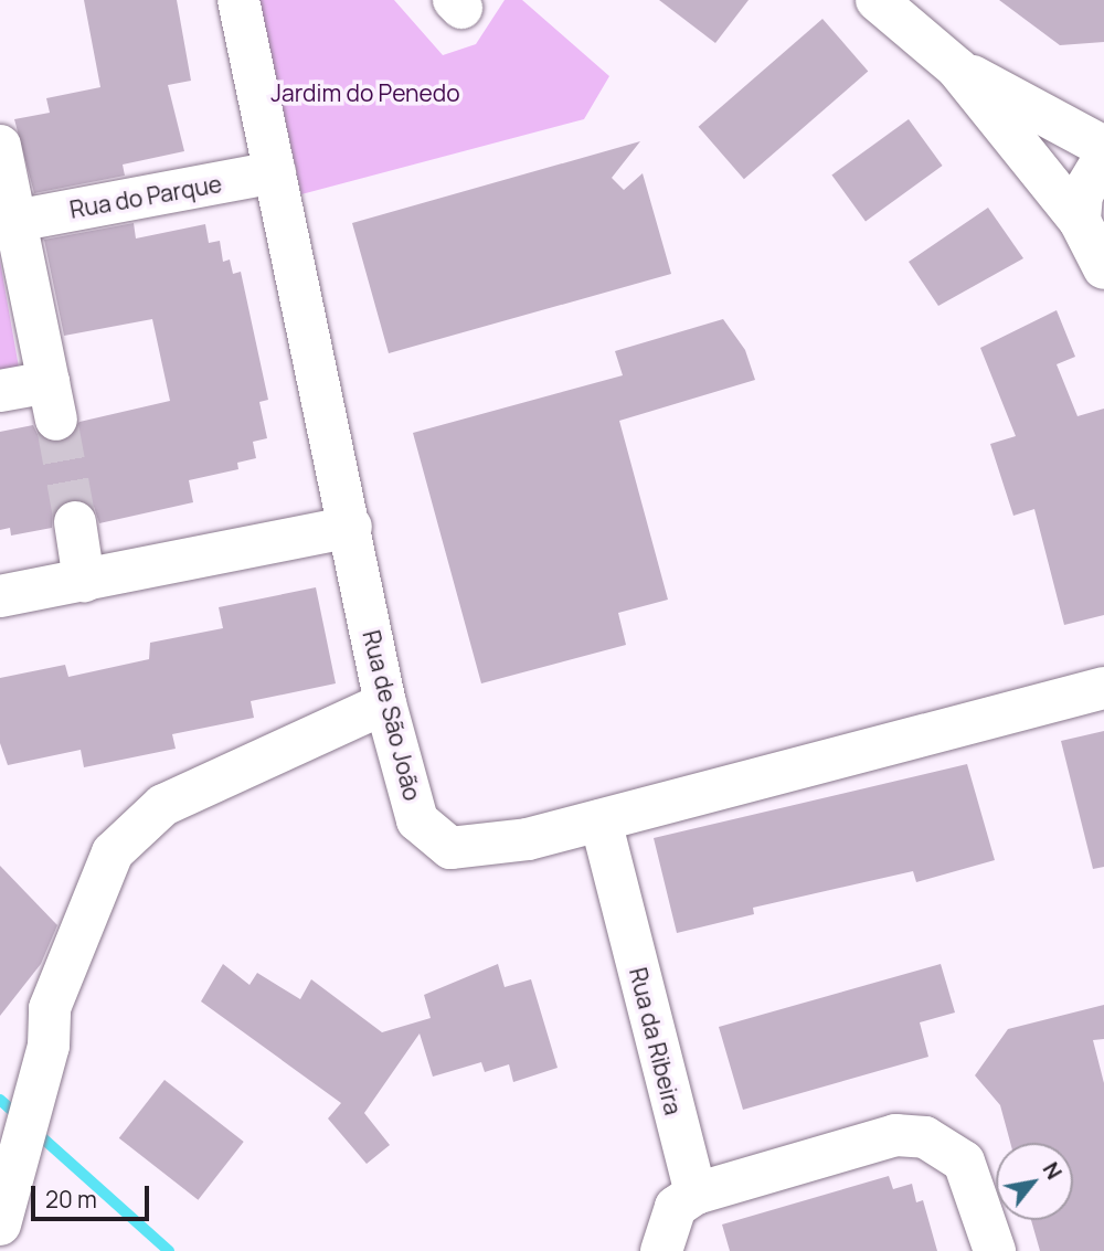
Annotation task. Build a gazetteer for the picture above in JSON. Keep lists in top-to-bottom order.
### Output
{
  "streets": {
    "street": ["Rua do Parque", "Rua de São João", "Rua da Ribeira"]
  },
  "crossings": [
    ["Rua do Parque", "Rua de São João"],
    ["Rua de São João", "Rua da Ribeira"]
  ],
  "parks": ["Jardim do Penedo"],
  "scale_bar": "20 m",
  "north": "top right"
}
